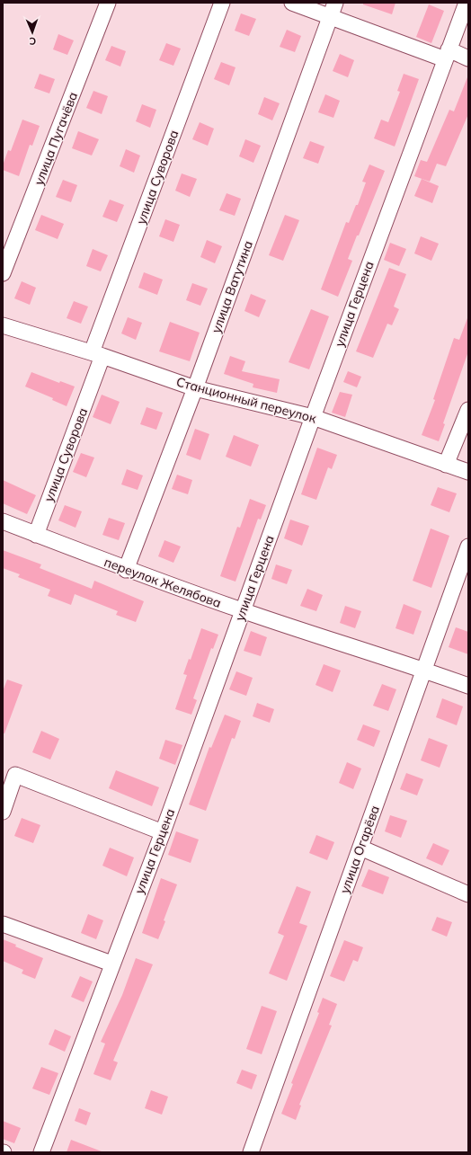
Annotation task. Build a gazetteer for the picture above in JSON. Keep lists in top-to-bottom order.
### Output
{
  "streets": {
    "street": [
      "улица Пугачёва",
      "улица Суворова",
      "улица Ватутина",
      "улица Герцена",
      "Станционный переулок",
      "переулок Желябова",
      "улица Огарёва"
    ]
  },
  "crossings": [
    ["улица Суворова", "Станционный переулок"],
    ["улица Суворова", "переулок Желябова"],
    ["улица Ватутина", "Станционный переулок"],
    ["улица Ватутина", "переулок Желябова"],
    ["улица Герцена", "Станционный переулок"],
    ["улица Герцена", "переулок Желябова"],
    ["переулок Желябова", "улица Огарёва"]
  ],
  "north": "bottom"
}
